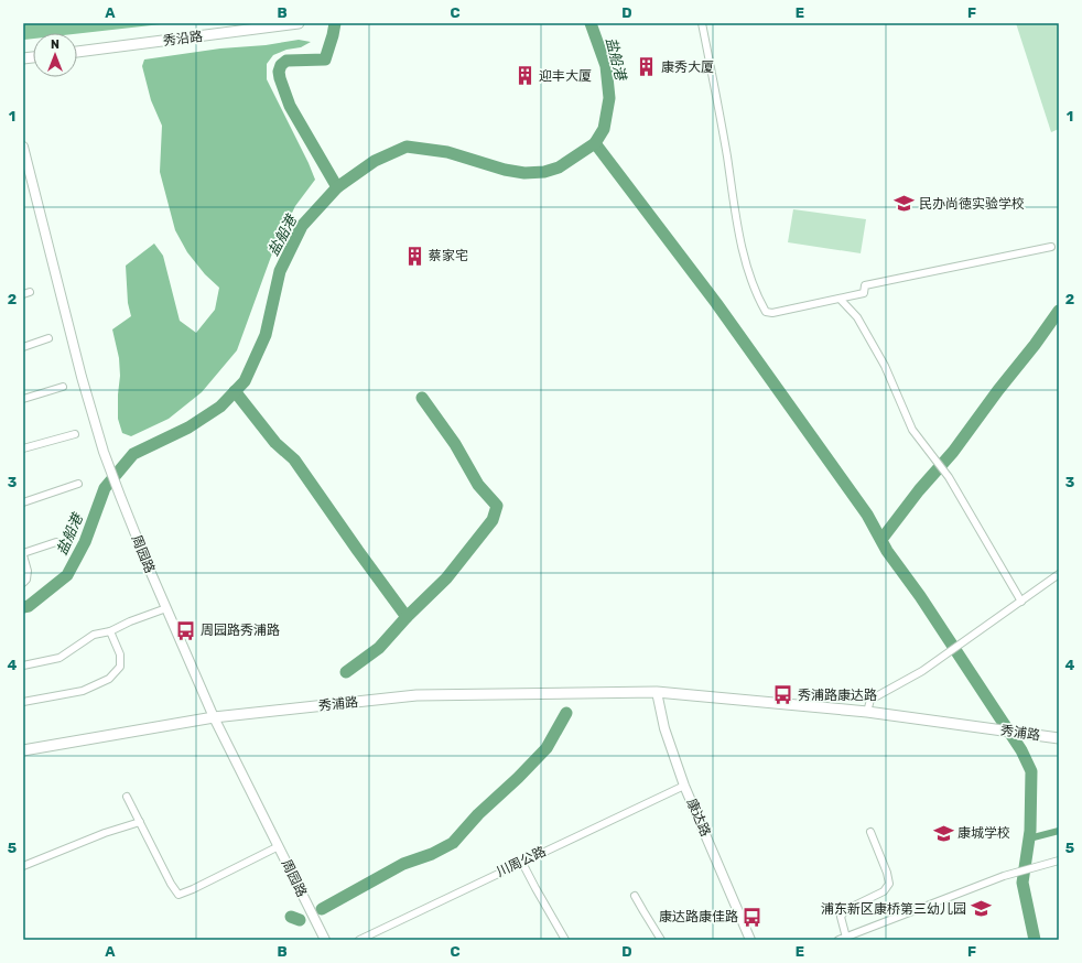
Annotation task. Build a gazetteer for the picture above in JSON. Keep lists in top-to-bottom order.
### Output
{
  "streets": {
    "main road": ["秀沿路", "秀浦路"],
    "street": ["周园路", "康达路", "川周公路"]
  },
  "crossings": [
    ["周园路", "秀浦路"],
    ["秀浦路", "康达路"],
    ["康达路", "川周公路"]
  ],
  "water": ["盐船港"],
  "places": {
    "building": ["康秀大厦", "迎丰大厦", "蔡家宅"],
    "school or university": ["民办尚徳实验学校", "康城学校", "浦东新区康桥第三幼儿园"],
    "bus stop": ["周园路秀浦路", "秀浦路康达路", "康达路康佳路"]
  },
  "north": "top",
  "grid": {
    "columns": [
      "A",
      "B",
      "C",
      "D",
      "E",
      "F"
    ],
    "rows": [
      "1",
      "2",
      "3",
      "4",
      "5"
    ]
  }
}
